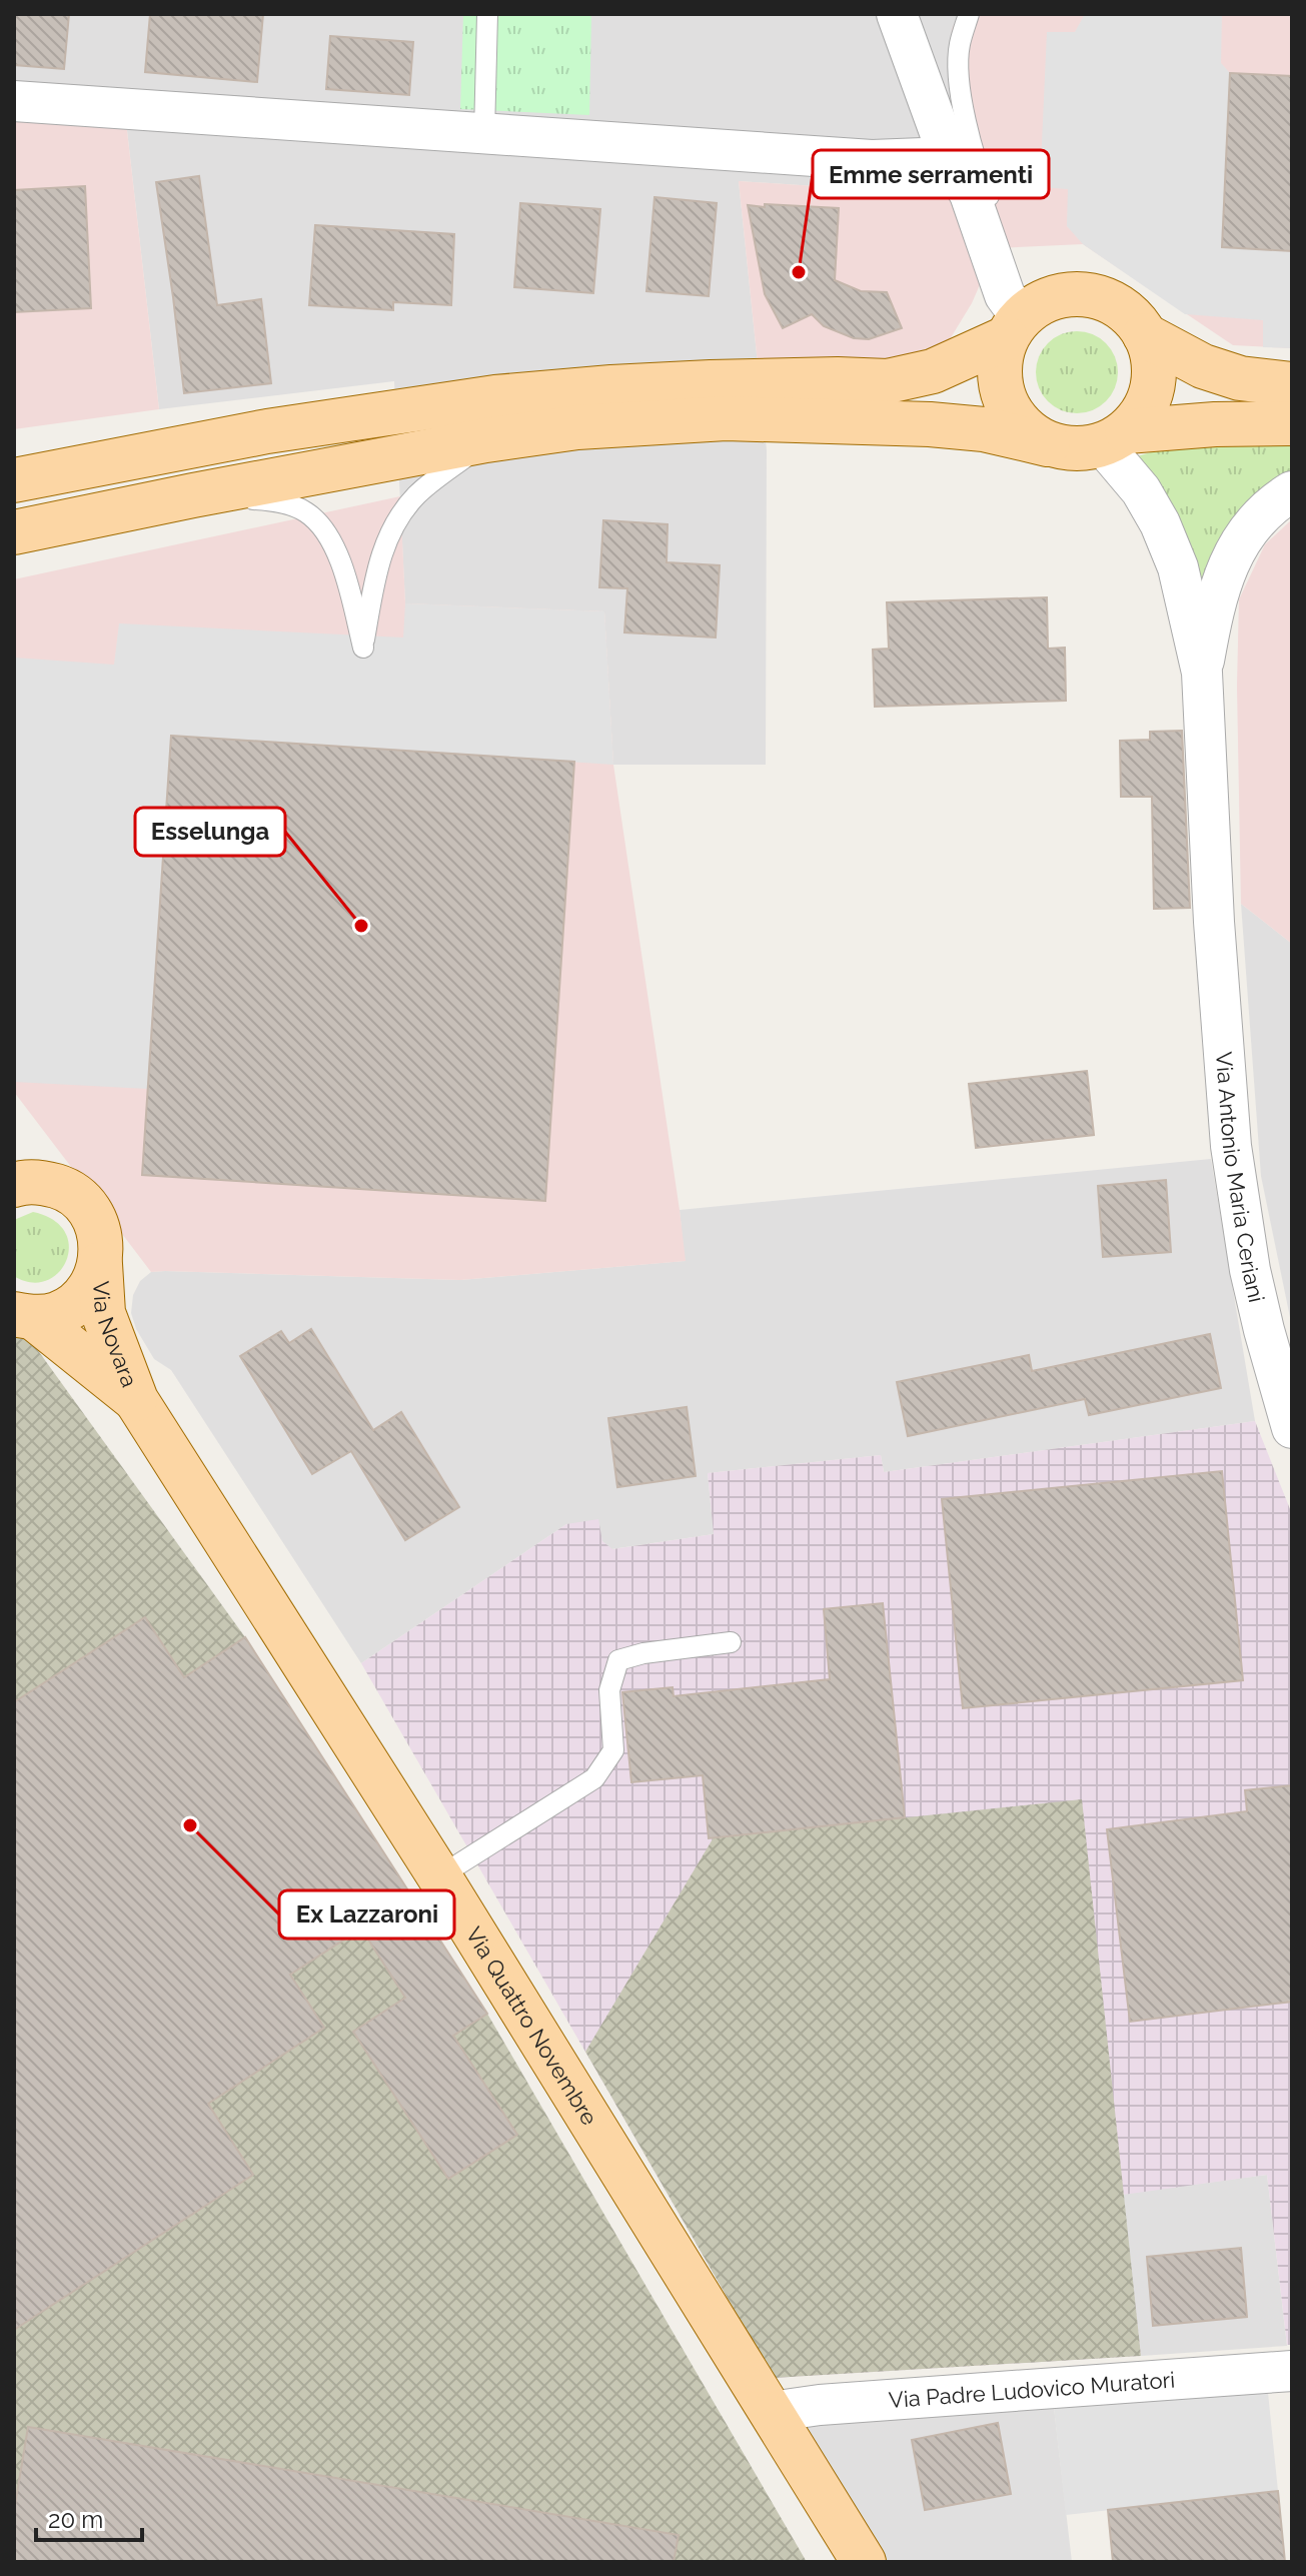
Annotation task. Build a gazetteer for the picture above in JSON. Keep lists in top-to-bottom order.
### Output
{
  "streets": {
    "main road": ["Via Novara", "Via Quattro Novembre"],
    "street": ["Via Antonio Maria Ceriani", "Via Padre Ludovico Muratori"]
  },
  "crossings": [
    ["Via Novara", "Via Quattro Novembre"],
    ["Via Quattro Novembre", "Via Padre Ludovico Muratori"]
  ],
  "places": ["Emme serramenti", "Esselunga", "Ex Lazzaroni"],
  "scale_bar": "20 m"
}
